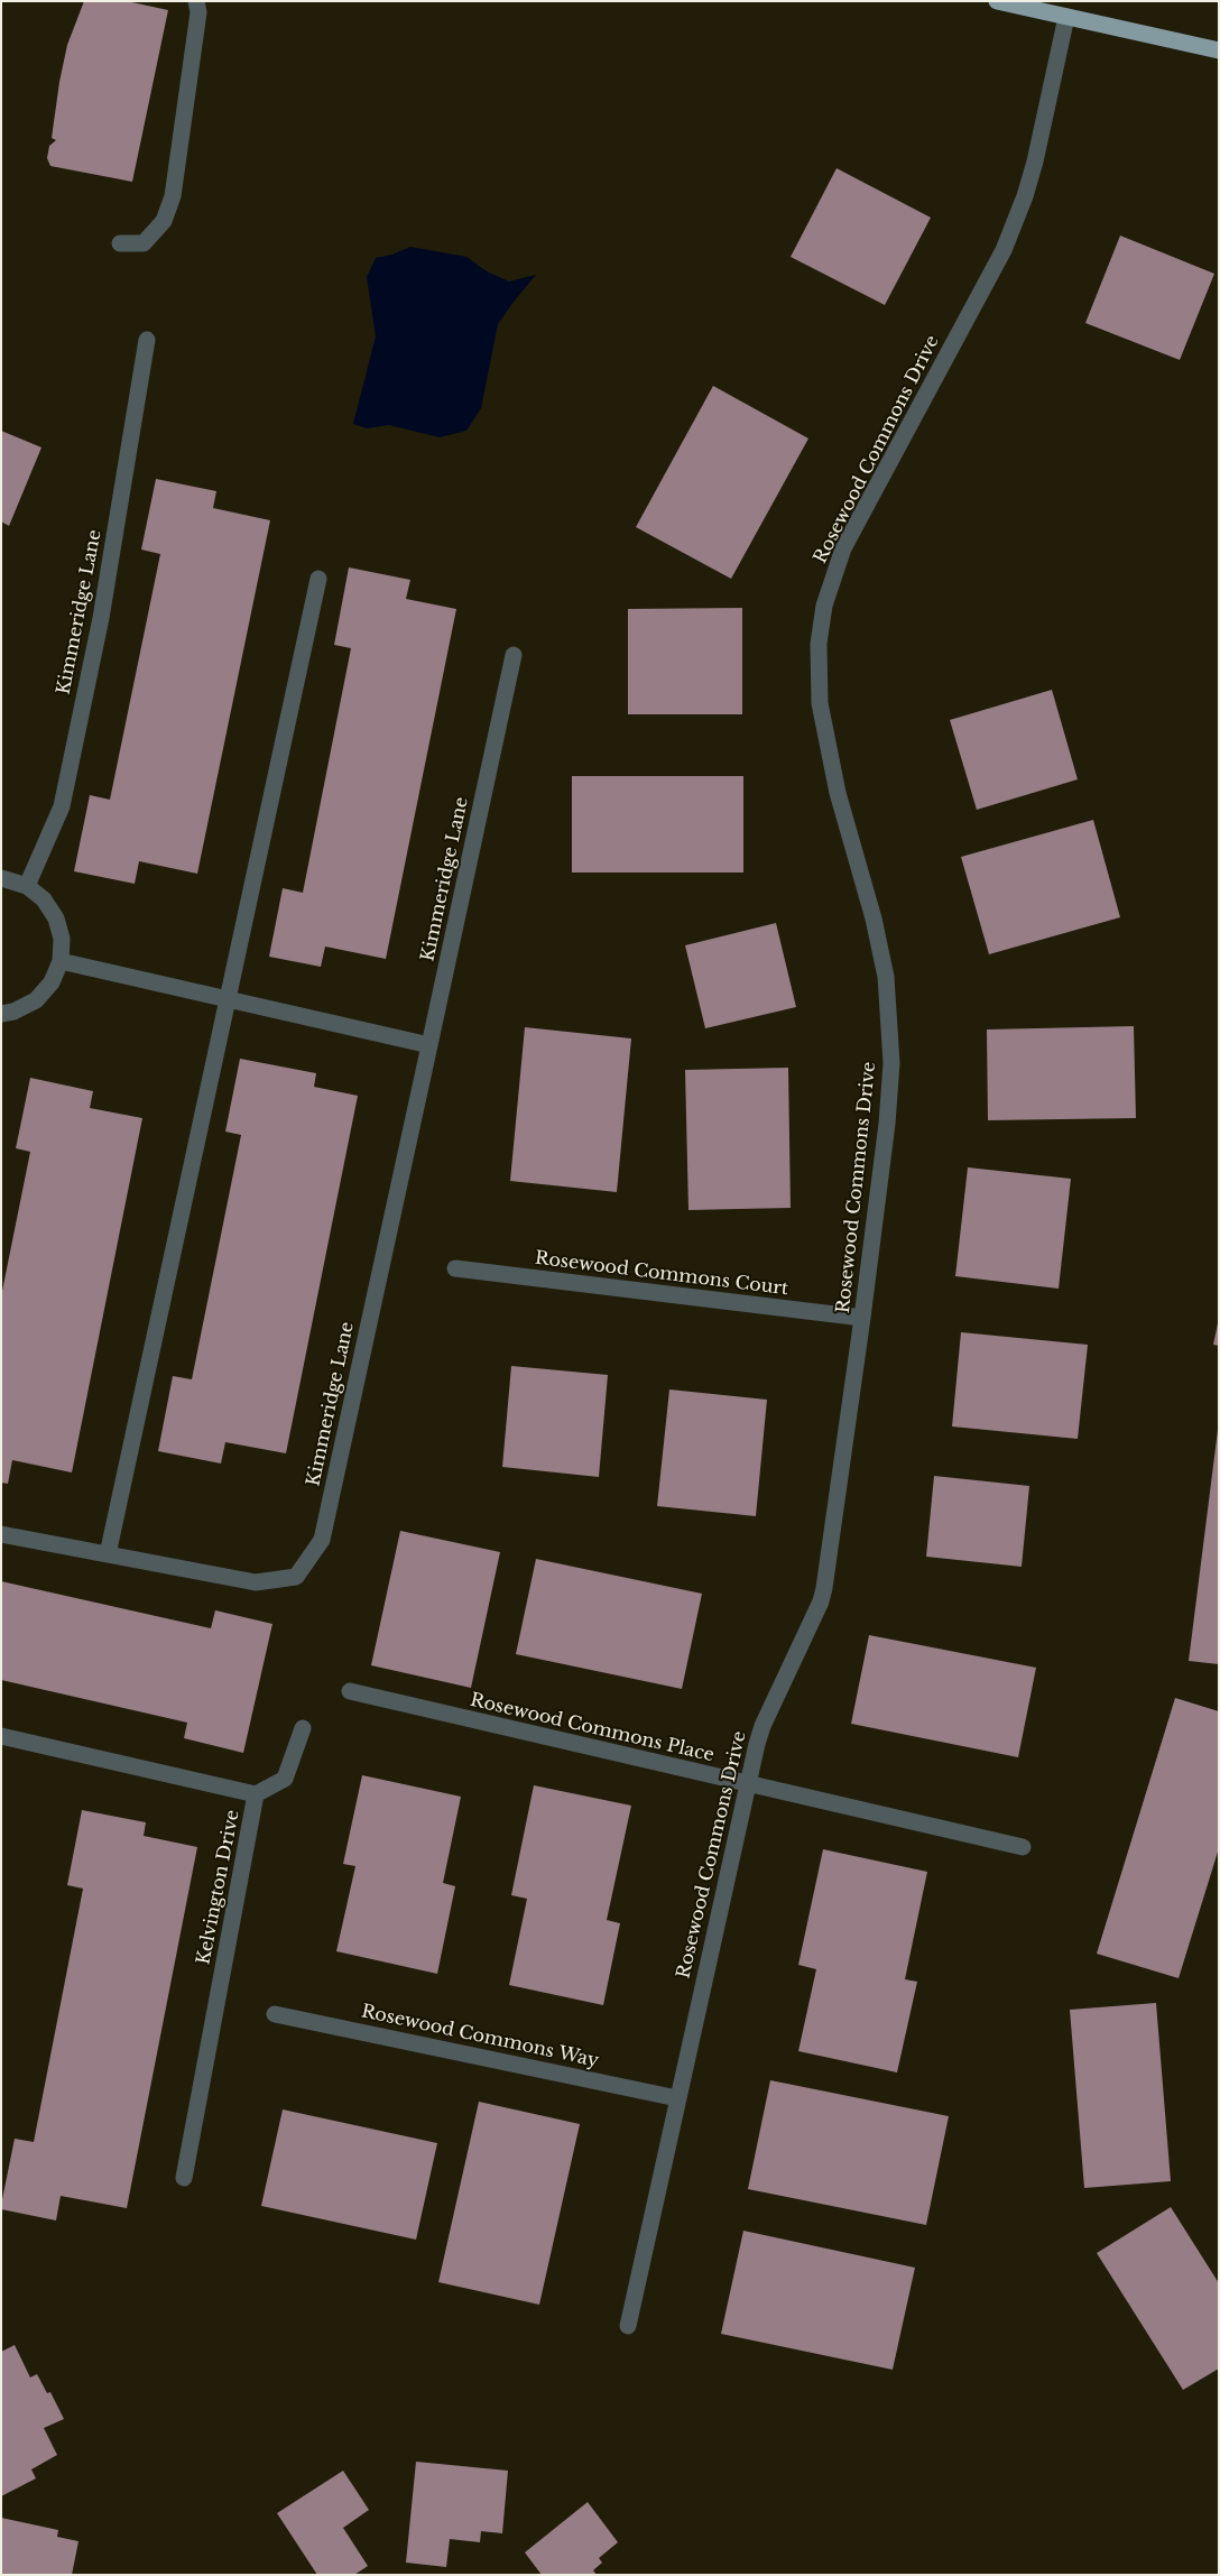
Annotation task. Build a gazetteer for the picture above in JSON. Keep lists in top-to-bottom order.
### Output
{
  "streets": {
    "street": [
      "Rosewood Commons Drive",
      "Kimmeridge Lane",
      "Rosewood Commons Court",
      "Rosewood Commons Place",
      "Kelvington Drive",
      "Rosewood Commons Way"
    ]
  },
  "crossings": [
    ["Rosewood Commons Drive", "Rosewood Commons Court"],
    ["Rosewood Commons Drive", "Rosewood Commons Place"],
    ["Rosewood Commons Drive", "Rosewood Commons Way"]
  ]
}
